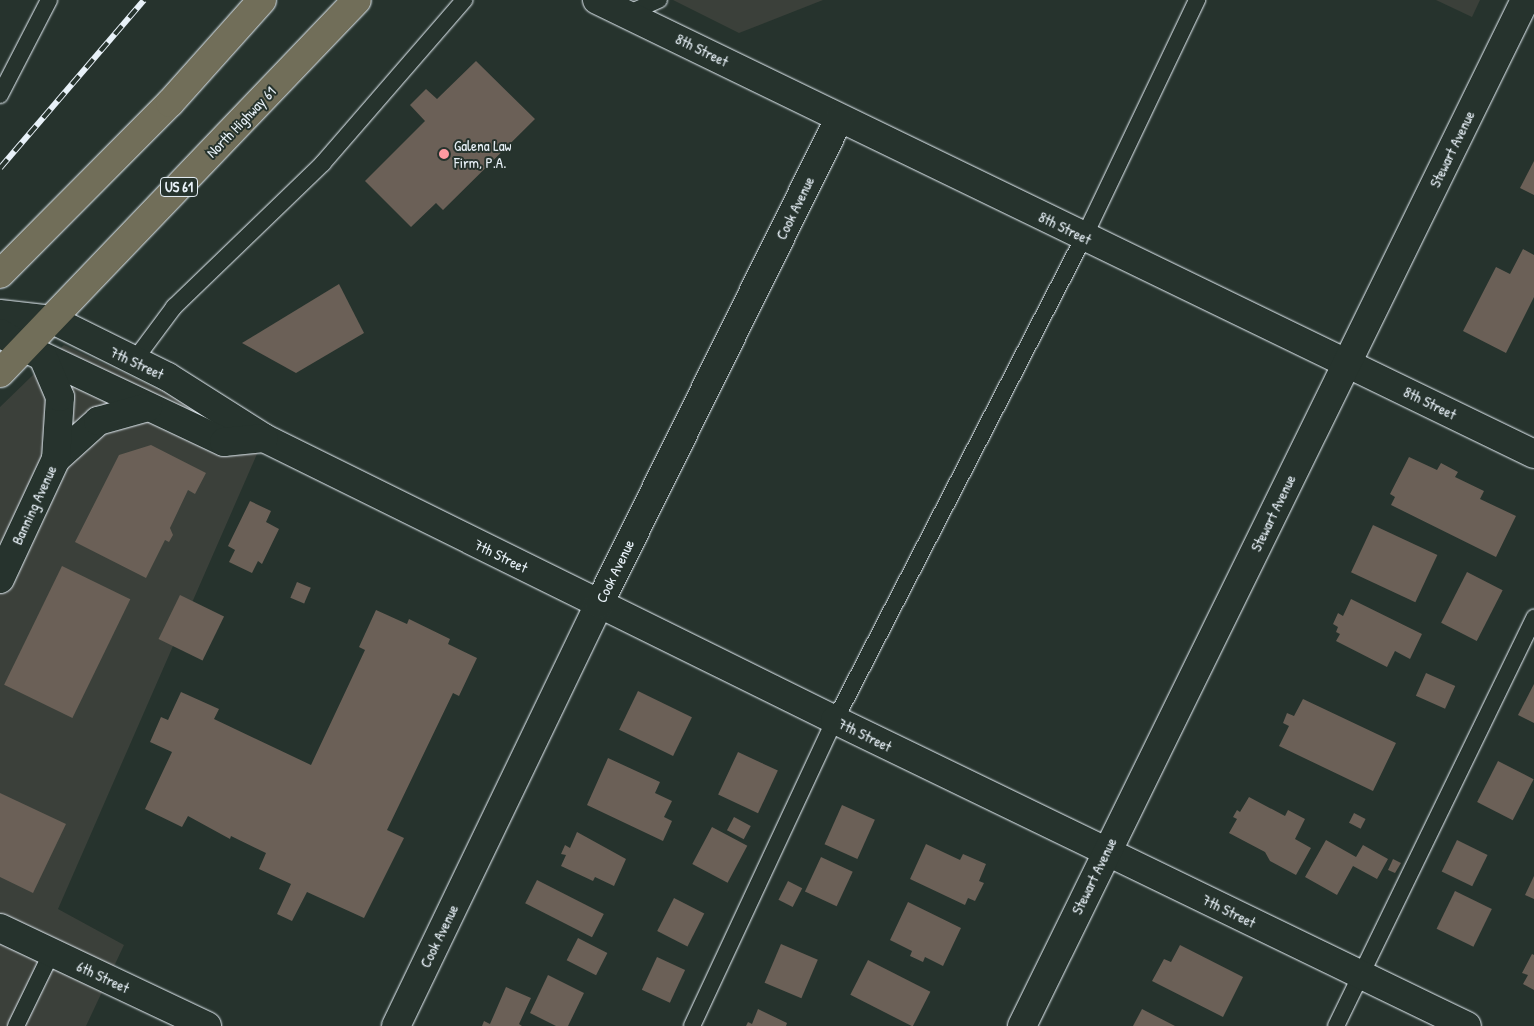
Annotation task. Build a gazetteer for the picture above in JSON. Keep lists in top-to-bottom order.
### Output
{
  "streets": {
    "main road": ["North Highway 61", "US 61"],
    "street": [
      "8th Street",
      "Stewart Avenue",
      "Cook Avenue",
      "7th Street",
      "Banning Avenue",
      "6th Street"
    ]
  },
  "crossings": [
    ["8th Street", "Stewart Avenue"],
    ["8th Street", "Cook Avenue"],
    ["North Highway 61", "7th Street"],
    ["North Highway 61", "Banning Avenue"],
    ["Stewart Avenue", "7th Street"],
    ["Cook Avenue", "7th Street"]
  ],
  "places": ["Galena Law Firm, P.A."]
}
